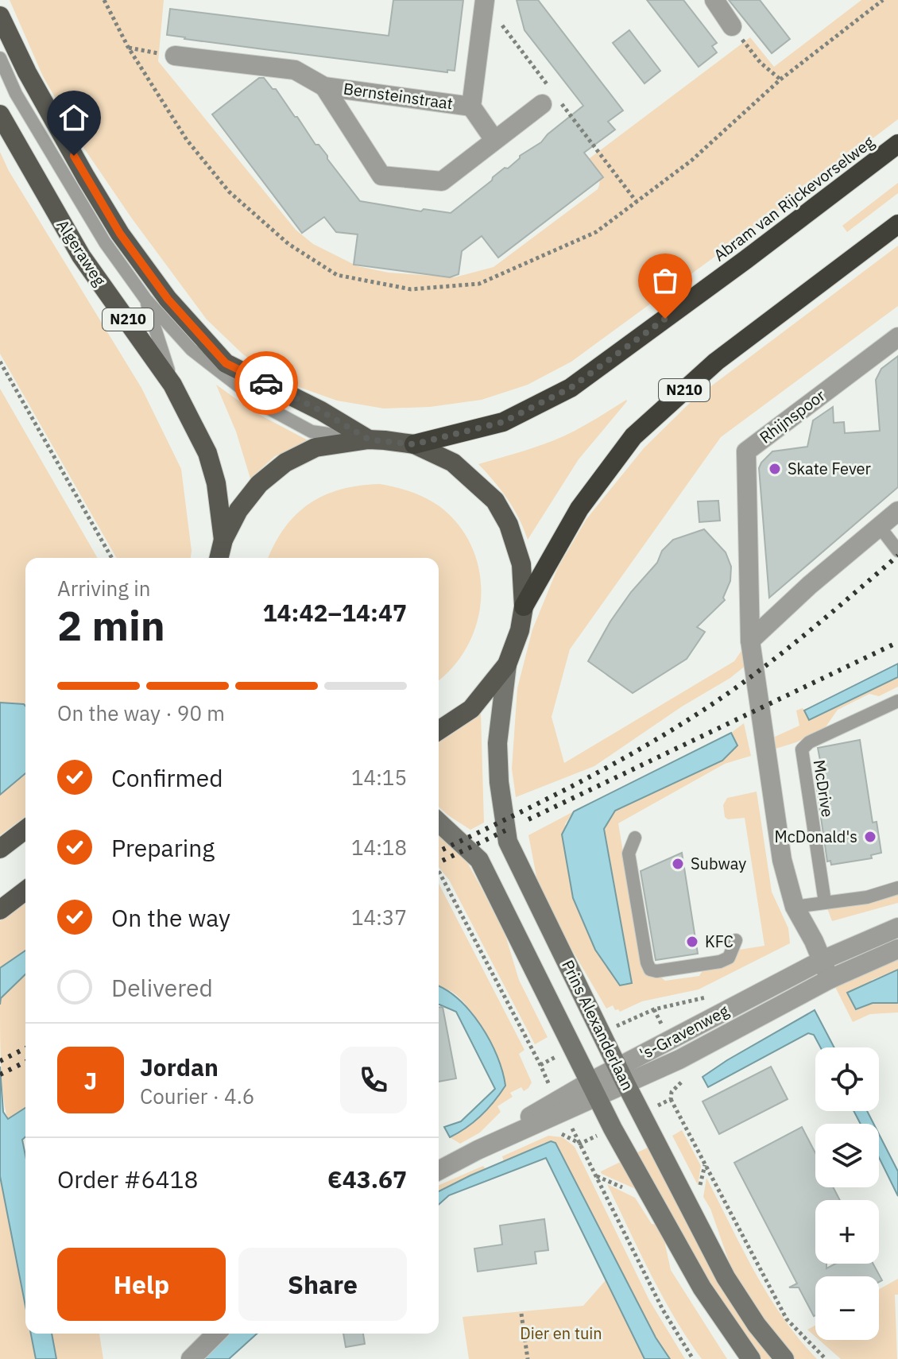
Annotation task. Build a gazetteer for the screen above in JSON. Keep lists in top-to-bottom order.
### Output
{
  "streets": {
    "highway": ["Abram van Rijckevorselweg", "N210"],
    "main road": ["Algeraweg", "Prins Alexanderlaan"],
    "street": ["Bernsteinstraat", "Rhijnspoor", "'s-Gravenweg"],
    "lane": ["McDrive"]
  },
  "crossings": [
    ["Abram van Rijckevorselweg", "N210"],
    ["Algeraweg", "N210"],
    ["N210", "Prins Alexanderlaan"],
    ["Rhijnspoor", "'s-Gravenweg"],
    ["Prins Alexanderlaan", "'s-Gravenweg"]
  ],
  "parks": ["Dier en tuin"],
  "places": [
    "Skate Fever",
    "McDonald's",
    "Subway",
    "KFC"
  ],
  "page": {
    "heading": ["2 min", "Arriving in", "14:42–14:47"],
    "panel": [
      "Jordan",
      "Courier · 4.6",
      "Order #6418",
      "€43.67"
    ],
    "bar": "On the way · 90 m",
    "list": [
      ["Confirmed", "14:15"],
      ["Preparing", "14:18"],
      ["On the way", "14:37"],
      "Delivered"
    ],
    "round": "J",
    "map_buttons": ["+", "−"],
    "buttons": ["Help", "Share"]
  }
}
